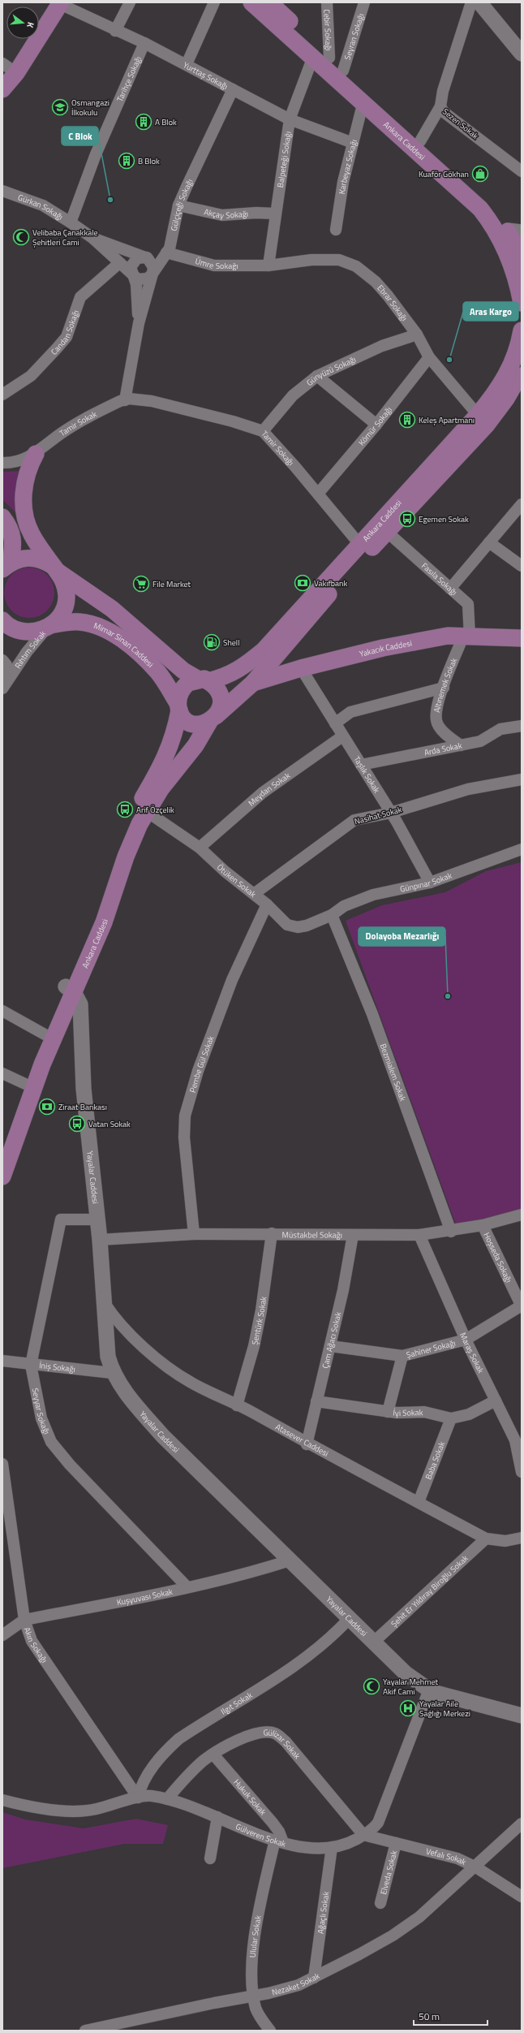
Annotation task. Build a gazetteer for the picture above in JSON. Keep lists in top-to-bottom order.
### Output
{
  "streets": {
    "main road": ["Ankara Caddesi", "Mimar Sinan Caddesi", "Yakacık Caddesi"],
    "street": [
      "Cebir Sokağı",
      "Seyran Sokağı",
      "Yurttaş Sokağı",
      "Tarihçe Sokağı",
      "Sezen Sokak",
      "Balpeteği Sokağı",
      "Karbeyaz Sokağı",
      "Gülçiçeği Sokağı",
      "Gürkan Sokağı",
      "Akçay Sokağı",
      "Ümre Sokağı",
      "Ebrar Sokağı",
      "Candan Sokağı",
      "Günyüzü Sokağı",
      "Tamir Sokak",
      "Kömür Sokağı",
      "Tamir Sokağı",
      "Fasıla Sokağı",
      "Rıhtım Sokak",
      "Altınemek Sokak",
      "Arda Sokak",
      "Taşlık Sokak",
      "Meydan Sokak",
      "Nasihat Sokak",
      "Ötüken Sokak",
      "Günpınar Sokak",
      "Pembe Gül Sokak",
      "Bezmialem Sokak",
      "Yayalar Caddesi",
      "Müstakbel Sokağı",
      "Hoşseda Sokağı",
      "Şentürk Sokak",
      "Çam Ağacı Sokak",
      "Şahiner Sokağı",
      "Maraş Sokak",
      "İniş Sokağı",
      "Seyyar Sokağı",
      "İyi Sokak",
      "Atasever Caddesi",
      "Baba Sokak",
      "Şehit Er Yıldıray Biroğlu Sokak",
      "Kuşyuvası Sokak",
      "Akın Sokağı",
      "Ilgıt Sokak",
      "Gülizar Sokak",
      "Hukuk Sokak",
      "Gülveren Sokak",
      "Vefalı Sokak",
      "Elveda Sokak",
      "Ağaçlı Sokak",
      "Ulular Sokak",
      "Nezaket Sokak"
    ]
  },
  "crossings": [
    ["Cebir Sokağı", "Ankara Caddesi"],
    ["Seyran Sokağı", "Ankara Caddesi"],
    ["Yurttaş Sokağı", "Tarihçe Sokağı"],
    ["Yurttaş Sokağı", "Balpeteği Sokağı"],
    ["Yurttaş Sokağı", "Karbeyaz Sokağı"],
    ["Yurttaş Sokağı", "Gülçiçeği Sokağı"],
    ["Tarihçe Sokağı", "Gürkan Sokağı"],
    ["Ankara Caddesi", "Balpeteği Sokağı"],
    ["Ankara Caddesi", "Karbeyaz Sokağı"],
    ["Ankara Caddesi", "Ebrar Sokağı"],
    ["Ankara Caddesi", "Tamir Sokağı"],
    ["Ankara Caddesi", "Fasıla Sokağı"],
    ["Ankara Caddesi", "Mimar Sinan Caddesi"],
    ["Ankara Caddesi", "Yakacık Caddesi"],
    ["Ankara Caddesi", "Ötüken Sokak"],
    ["Ankara Caddesi", "Yayalar Caddesi"],
    ["Balpeteği Sokağı", "Akçay Sokağı"],
    ["Balpeteği Sokağı", "Ümre Sokağı"],
    ["Balpeteği Sokağı", "Ebrar Sokağı"],
    ["Gülçiçeği Sokağı", "Gürkan Sokağı"],
    ["Gülçiçeği Sokağı", "Akçay Sokağı"],
    ["Gülçiçeği Sokağı", "Ümre Sokağı"],
    ["Gülçiçeği Sokağı", "Tamir Sokak"],
    ["Gülçiçeği Sokağı", "Tamir Sokağı"],
    ["Gürkan Sokağı", "Candan Sokağı"],
    ["Ümre Sokağı", "Ebrar Sokağı"],
    ["Ebrar Sokağı", "Günyüzü Sokağı"],
    ["Ebrar Sokağı", "Kömür Sokağı"],
    ["Günyüzü Sokağı", "Tamir Sokağı"],
    ["Tamir Sokak", "Tamir Sokağı"],
    ["Kömür Sokağı", "Tamir Sokağı"],
    ["Fasıla Sokağı", "Yakacık Caddesi"],
    ["Fasıla Sokağı", "Altınemek Sokak"],
    ["Mimar Sinan Caddesi", "Rıhtım Sokak"],
    ["Yakacık Caddesi", "Altınemek Sokak"],
    ["Yakacık Caddesi", "Taşlık Sokak"],
    ["Altınemek Sokak", "Arda Sokak"],
    ["Arda Sokak", "Taşlık Sokak"],
    ["Taşlık Sokak", "Meydan Sokak"],
    ["Taşlık Sokak", "Nasihat Sokak"],
    ["Taşlık Sokak", "Günpınar Sokak"],
    ["Meydan Sokak", "Ötüken Sokak"],
    ["Nasihat Sokak", "Ötüken Sokak"],
    ["Ötüken Sokak", "Günpınar Sokak"],
    ["Ötüken Sokak", "Pembe Gül Sokak"],
    ["Ötüken Sokak", "Bezmialem Sokak"],
    ["Günpınar Sokak", "Bezmialem Sokak"],
    ["Pembe Gül Sokak", "Müstakbel Sokağı"],
    ["Bezmialem Sokak", "Müstakbel Sokağı"],
    ["Yayalar Caddesi", "Müstakbel Sokağı"],
    ["Yayalar Caddesi", "İniş Sokağı"],
    ["Yayalar Caddesi", "Seyyar Sokağı"],
    ["Yayalar Caddesi", "Atasever Caddesi"],
    ["Yayalar Caddesi", "Şehit Er Yıldıray Biroğlu Sokak"],
    ["Yayalar Caddesi", "Kuşyuvası Sokak"],
    ["Yayalar Caddesi", "Ilgıt Sokak"],
    ["Yayalar Caddesi", "Gülveren Sokak"],
    ["Müstakbel Sokağı", "Hoşseda Sokağı"],
    ["Müstakbel Sokağı", "Şentürk Sokak"],
    ["Müstakbel Sokağı", "Çam Ağacı Sokak"],
    ["Müstakbel Sokağı", "Maraş Sokak"],
    ["Hoşseda Sokağı", "Şahiner Sokağı"],
    ["Şentürk Sokak", "Atasever Caddesi"],
    ["Çam Ağacı Sokak", "Şahiner Sokağı"],
    ["Çam Ağacı Sokak", "İyi Sokak"],
    ["Çam Ağacı Sokak", "Atasever Caddesi"],
    ["Şahiner Sokağı", "Maraş Sokak"],
    ["Maraş Sokak", "İyi Sokak"],
    ["İniş Sokağı", "Seyyar Sokağı"],
    ["Seyyar Sokağı", "Kuşyuvası Sokak"],
    ["İyi Sokak", "Baba Sokak"],
    ["Atasever Caddesi", "Baba Sokak"],
    ["Atasever Caddesi", "Şehit Er Yıldıray Biroğlu Sokak"],
    ["Kuşyuvası Sokak", "Akın Sokağı"],
    ["Akın Sokağı", "Ilgıt Sokak"],
    ["Akın Sokağı", "Gülveren Sokak"],
    ["Ilgıt Sokak", "Gülveren Sokak"],
    ["Gülizar Sokak", "Hukuk Sokak"],
    ["Gülizar Sokak", "Gülveren Sokak"],
    ["Gülizar Sokak", "Vefalı Sokak"],
    ["Hukuk Sokak", "Gülveren Sokak"],
    ["Hukuk Sokak", "Ulular Sokak"],
    ["Gülveren Sokak", "Vefalı Sokak"],
    ["Gülveren Sokak", "Ağaçlı Sokak"],
    ["Gülveren Sokak", "Ulular Sokak"],
    ["Vefalı Sokak", "Elveda Sokak"],
    ["Vefalı Sokak", "Nezaket Sokak"],
    ["Ağaçlı Sokak", "Nezaket Sokak"],
    ["Ulular Sokak", "Nezaket Sokak"]
  ],
  "places": {
    "school or university": ["Osmangazi İlkokulu"],
    "building": ["A Blok", "B Blok", "Keleş Apartmanı"],
    "shop": ["Kuaför Gökhan"],
    "other": ["C Blok", "Aras Kargo", "Dolayoba Mezarlığı"],
    "mosque": ["Velibaba Çanakkale Şehitleri Cami", "Yayalar Mehmet Akif Cami"],
    "bus stop": ["Egemen Sokak", "Arif Özçelik", "Vatan Sokak"],
    "bank": ["Vakıfbank", "Ziraat Bankası"],
    "supermarket": ["File Market"],
    "fuel station": ["Shell"],
    "hospital": ["Yayalar Aile Sağlığı Merkezi"]
  },
  "scale_bar": "50 m",
  "north": "right"
}
